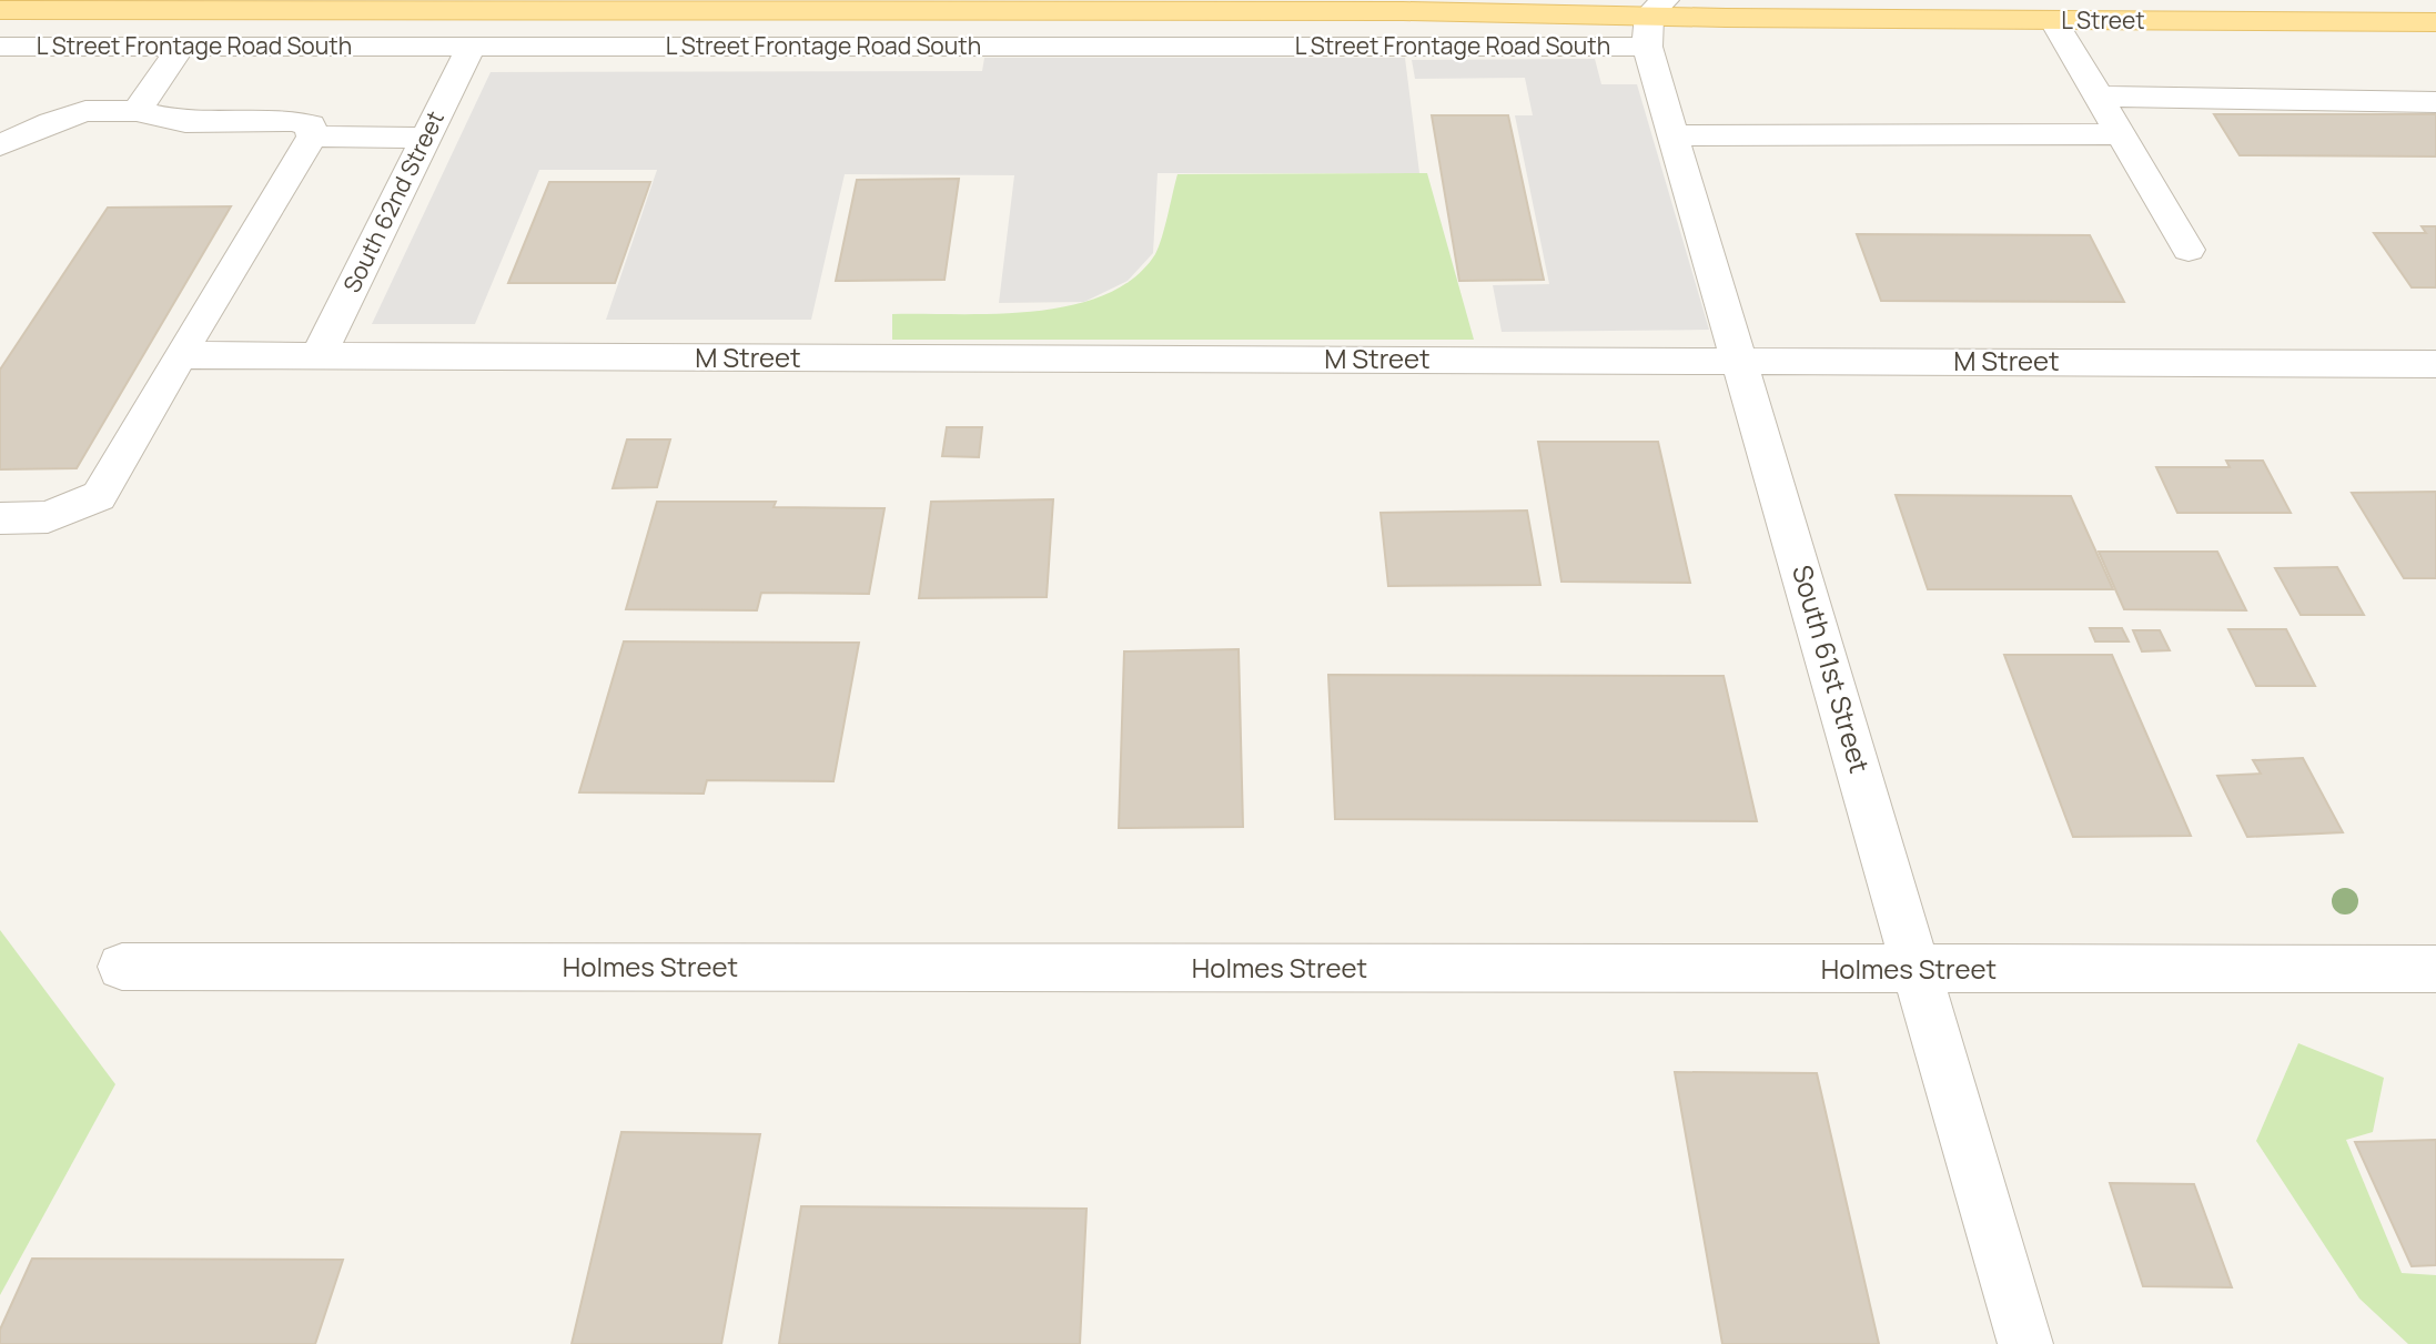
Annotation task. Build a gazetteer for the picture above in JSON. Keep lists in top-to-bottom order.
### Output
{
  "streets": {
    "main road": ["L Street"],
    "street": [
      "L Street Frontage Road South",
      "South 62nd Street",
      "M Street",
      "South 61st Street",
      "Holmes Street"
    ]
  },
  "crossings": [
    ["L Street", "L Street Frontage Road South"],
    ["L Street", "South 61st Street"],
    ["L Street Frontage Road South", "South 62nd Street"],
    ["L Street Frontage Road South", "South 61st Street"],
    ["South 62nd Street", "M Street"],
    ["M Street", "South 61st Street"],
    ["South 61st Street", "Holmes Street"]
  ]
}
